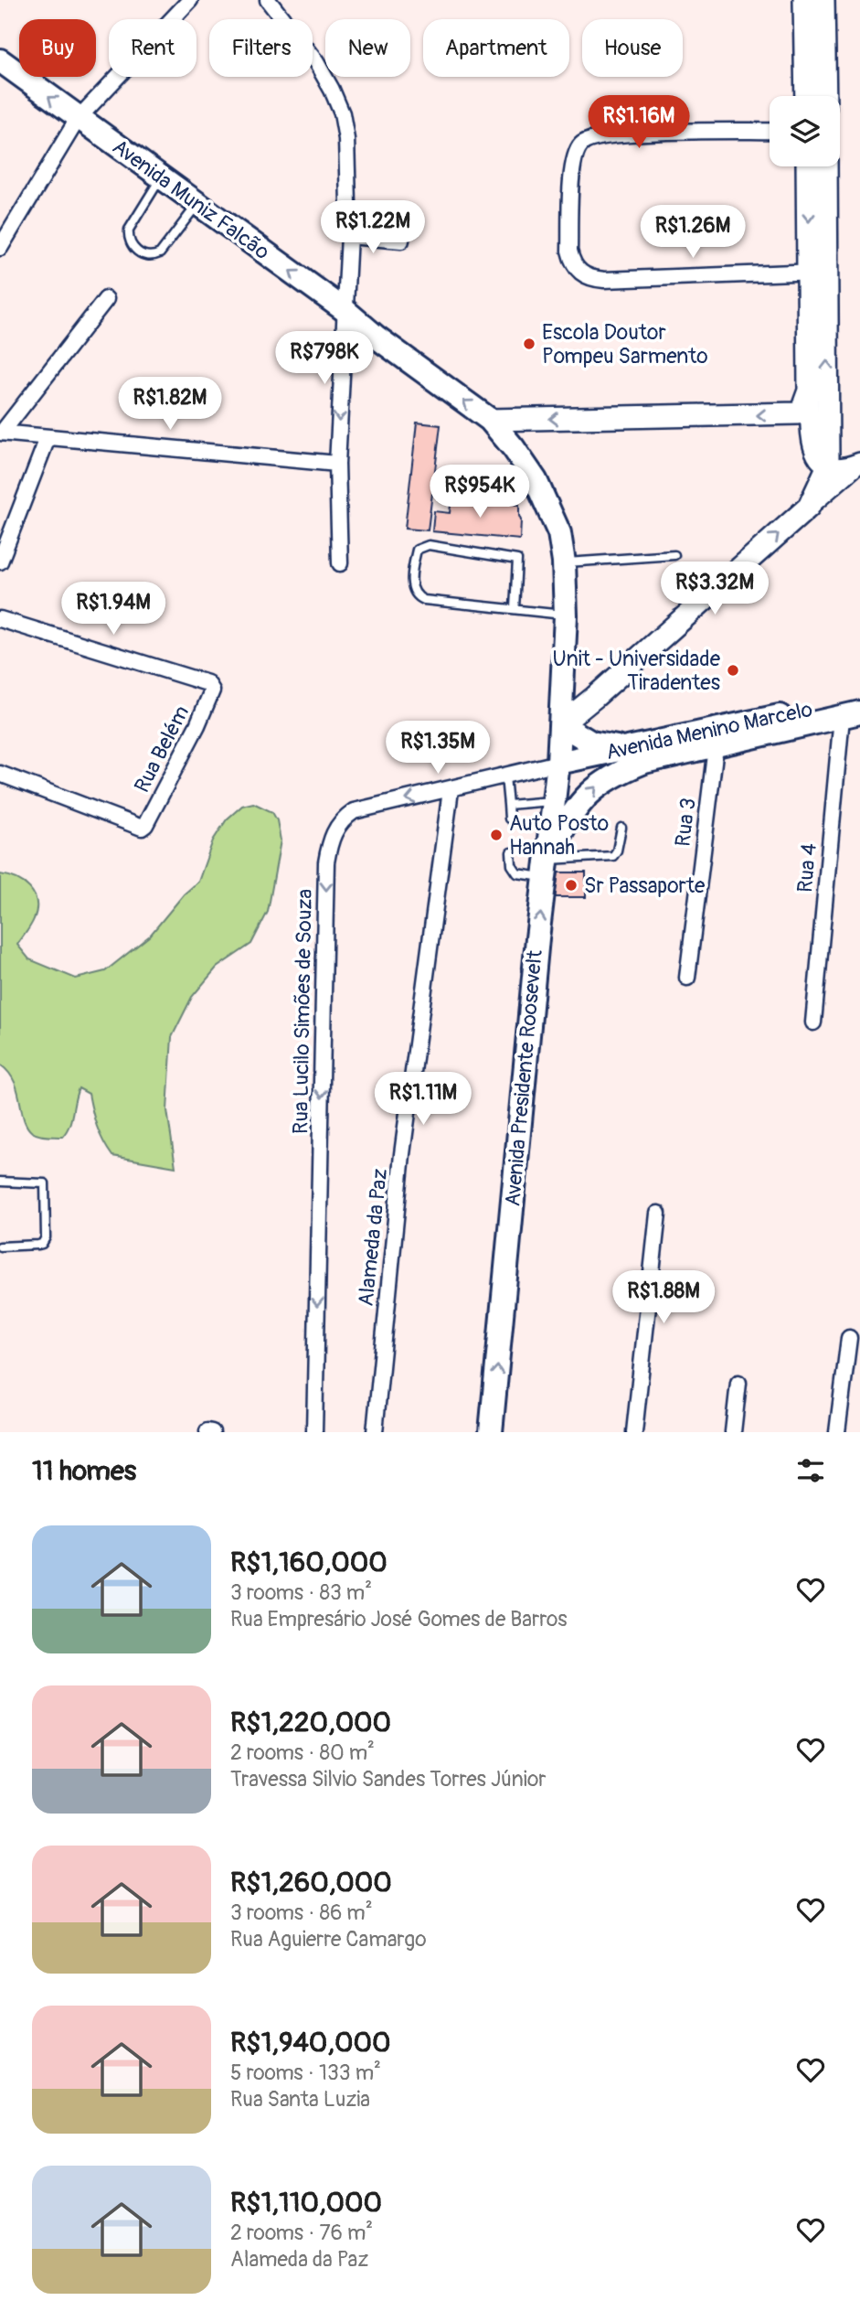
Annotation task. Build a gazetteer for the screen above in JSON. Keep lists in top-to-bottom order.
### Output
{
  "streets": {
    "main road": ["Avenida Muniz Falcão", "Avenida Menino Marcelo", "Avenida Presidente Roosevelt"],
    "street": [
      "Rua Belém",
      "Rua 3",
      "Rua 4",
      "Rua Lucilo Simões de Souza",
      "Alameda da Paz"
    ]
  },
  "crossings": [
    ["Avenida Muniz Falcão", "Avenida Presidente Roosevelt"],
    ["Avenida Menino Marcelo", "Rua 3"],
    ["Avenida Menino Marcelo", "Rua 4"],
    ["Avenida Menino Marcelo", "Rua Lucilo Simões de Souza"],
    ["Avenida Menino Marcelo", "Avenida Presidente Roosevelt"],
    ["Rua Lucilo Simões de Souza", "Avenida Presidente Roosevelt"],
    ["Rua Lucilo Simões de Souza", "Alameda da Paz"]
  ],
  "one_way": ["Avenida Muniz Falcão", "Rua Lucilo Simões de Souza", "Avenida Presidente Roosevelt"],
  "places": [
    "Escola Doutor Pompeu Sarmento",
    "Unit - Universidade Tiradentes",
    "Auto Posto Hannah",
    "Sr Passaporte"
  ],
  "page": {
    "chip": [
      "Buy",
      "Rent",
      "Filters",
      "New",
      "Apartment",
      "House"
    ],
    "price": [
      "R$1.16M",
      "R$1.22M",
      "R$1.26M",
      "R$798K",
      "R$1.82M",
      "R$954K",
      "R$3.32M",
      "R$1.94M",
      "R$1.35M",
      "R$1.11M",
      "R$1.88M"
    ],
    "heading": "11 homes",
    "list": [
      {
        "name": "R$1,160,000",
        "note": "3 rooms · 83 m² · Rua Empresário José Gomes de Barros"
      },
      {
        "name": "R$1,220,000",
        "note": "2 rooms · 80 m² · Travessa Silvio Sandes Torres Júnior"
      },
      {
        "name": "R$1,260,000",
        "note": "3 rooms · 86 m² · Rua Aguierre Camargo"
      },
      {
        "name": "R$1,940,000",
        "note": "5 rooms · 133 m² · Rua Santa Luzia"
      },
      {
        "name": "R$1,110,000",
        "note": "2 rooms · 76 m² · Alameda da Paz"
      }
    ]
  }
}
